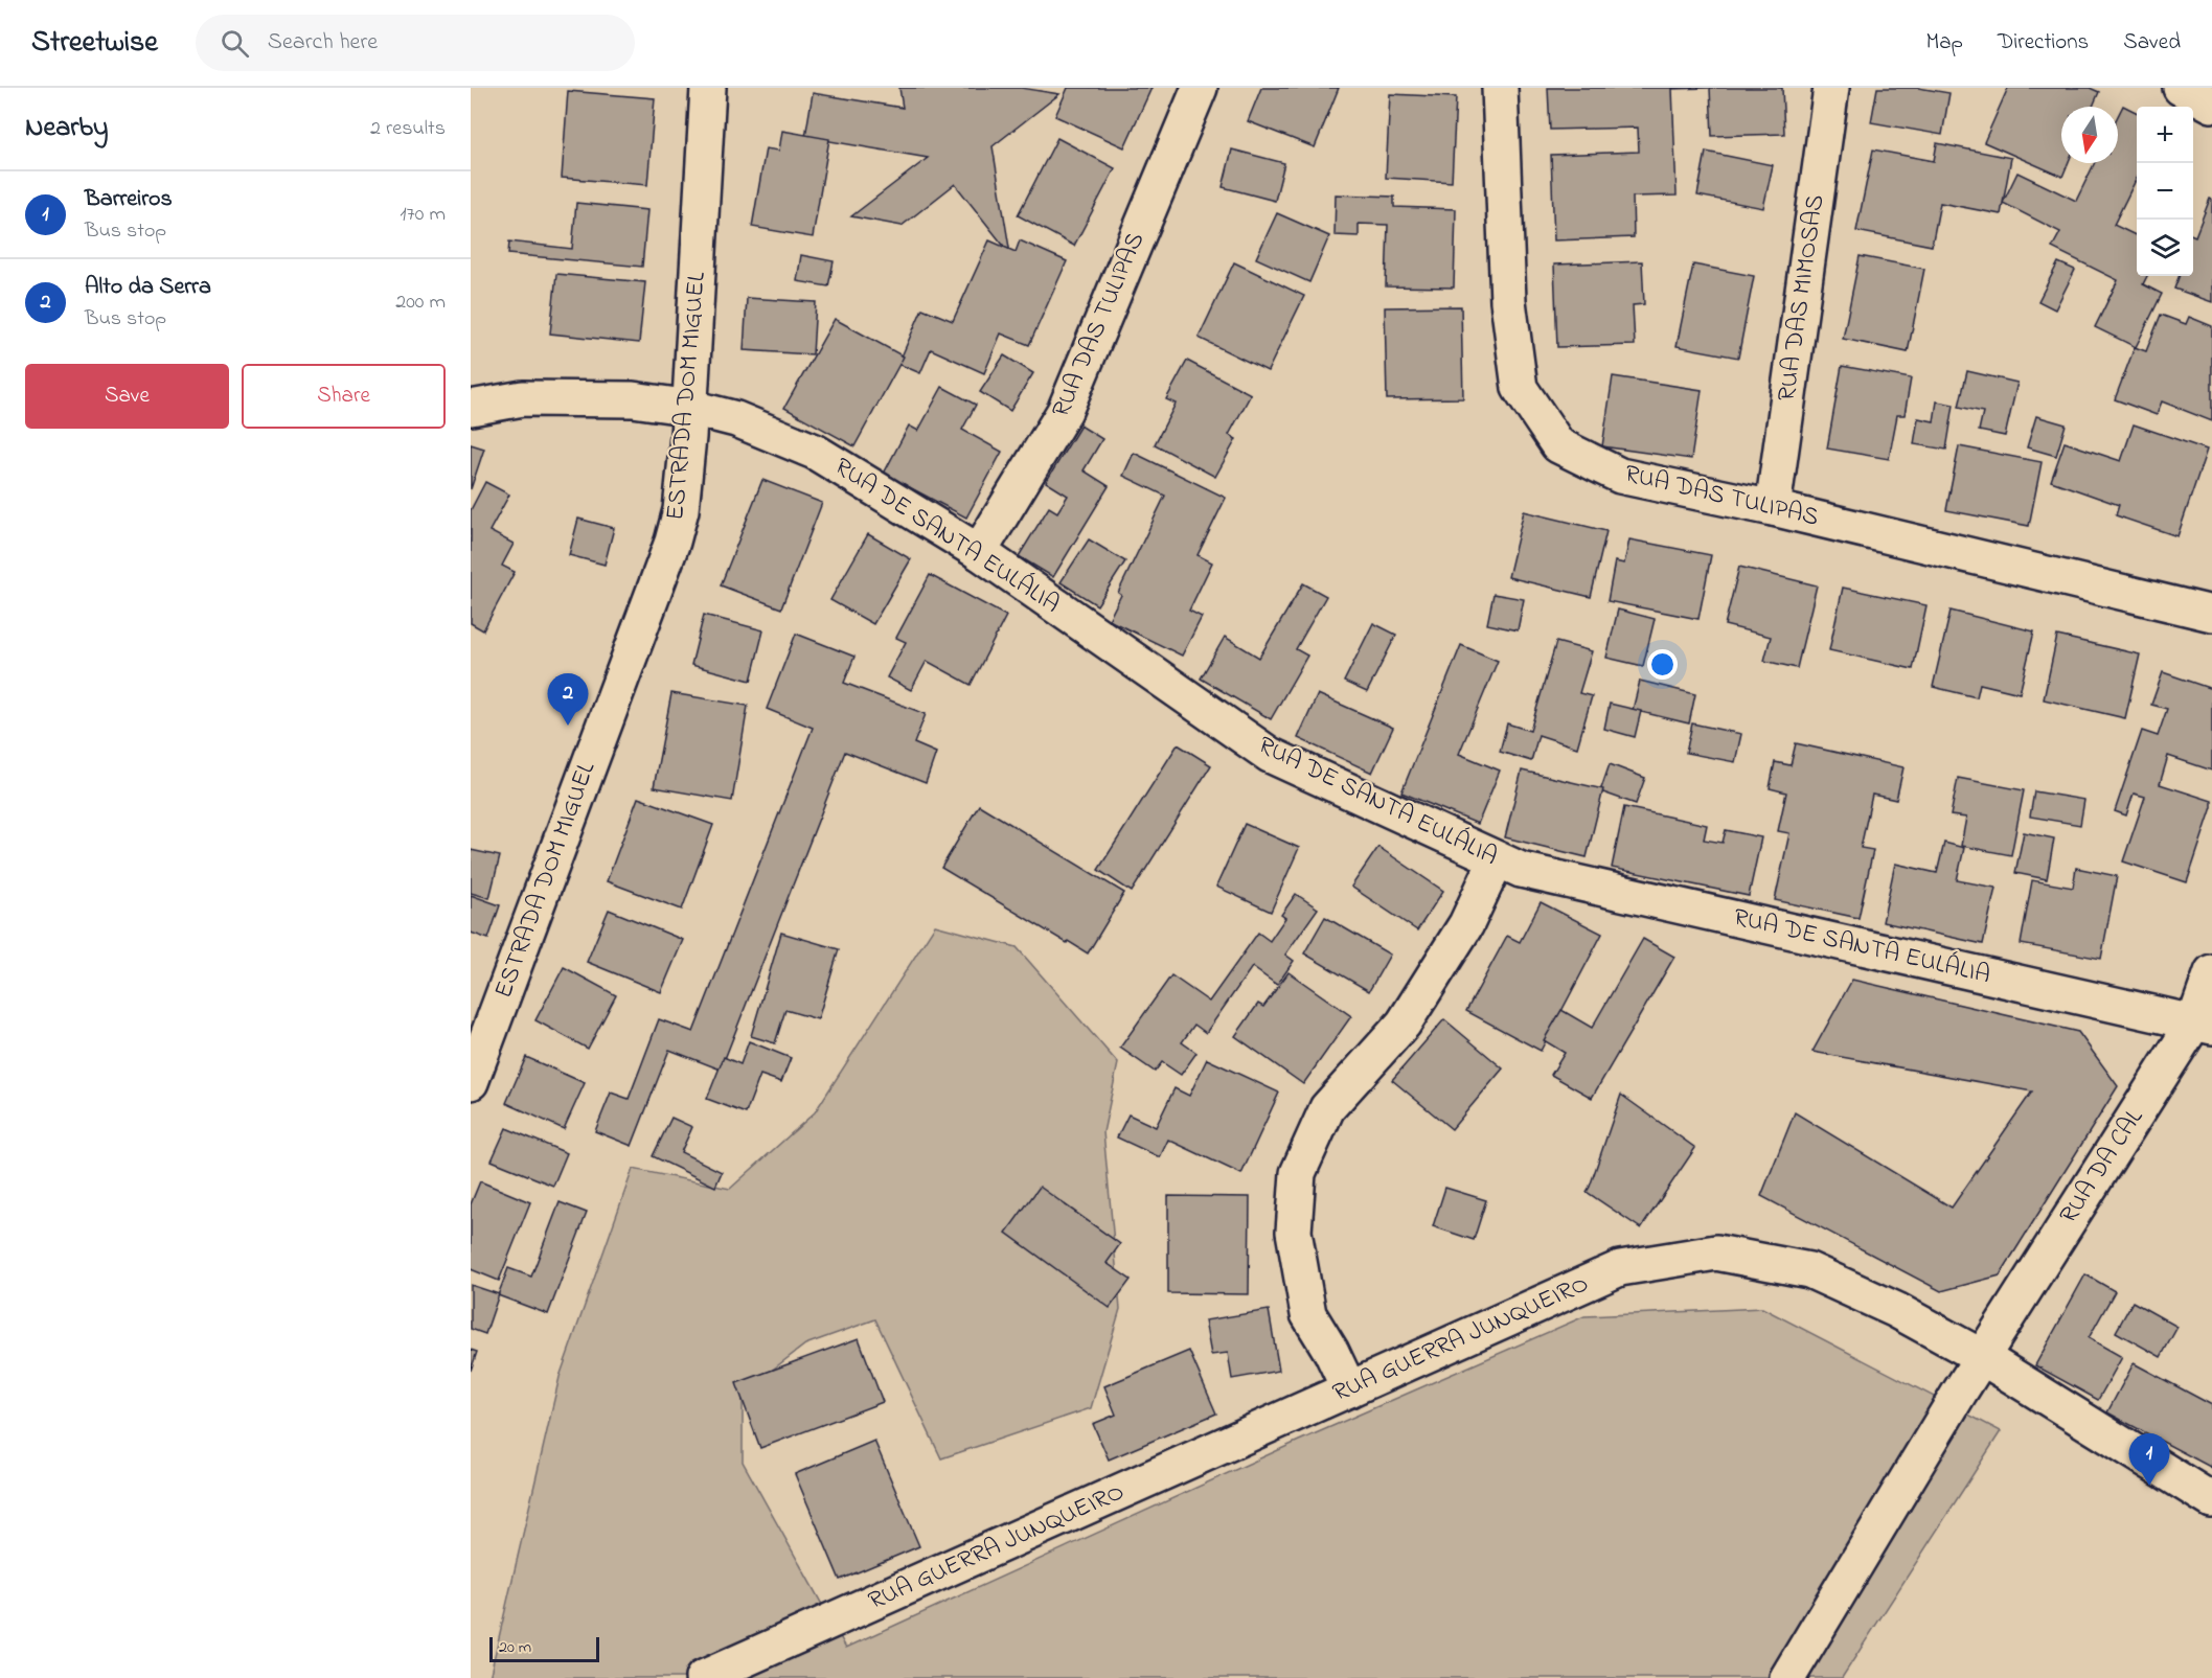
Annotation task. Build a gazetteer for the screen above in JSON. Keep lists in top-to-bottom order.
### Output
{
  "streets": {
    "street": [
      "RUA DAS MIMOSAS",
      "RUA DAS TULIPAS",
      "ESTRADA DOM MIGUEL",
      "RUA DE SANTA EULÁLIA",
      "RUA DA CAL",
      "RUA GUERRA JUNQUEIRO"
    ]
  },
  "crossings": [
    ["RUA DAS MIMOSAS", "RUA DAS TULIPAS"],
    ["RUA DAS TULIPAS", "RUA DE SANTA EULÁLIA"],
    ["ESTRADA DOM MIGUEL", "RUA DE SANTA EULÁLIA"],
    ["RUA DE SANTA EULÁLIA", "RUA DA CAL"],
    ["RUA DA CAL", "RUA GUERRA JUNQUEIRO"]
  ],
  "scale_bar": "20 m",
  "north": "bottom",
  "page": {
    "header": "Streetwise",
    "search": "Search here",
    "nav": ["Map", "Directions", "Saved"],
    "heading": ["Nearby", "2 results"],
    "map_buttons": ["+", "−"],
    "list": [
      {
        "mark": "1",
        "name": "Barreiros",
        "note": "Bus stop",
        "value": "170 m"
      },
      {
        "mark": "2",
        "name": "Alto da Serra",
        "note": "Bus stop",
        "value": "200 m"
      }
    ],
    "buttons": ["Save", "Share"],
    "pins": ["2", "1"],
    "scale": "20 m"
  }
}
